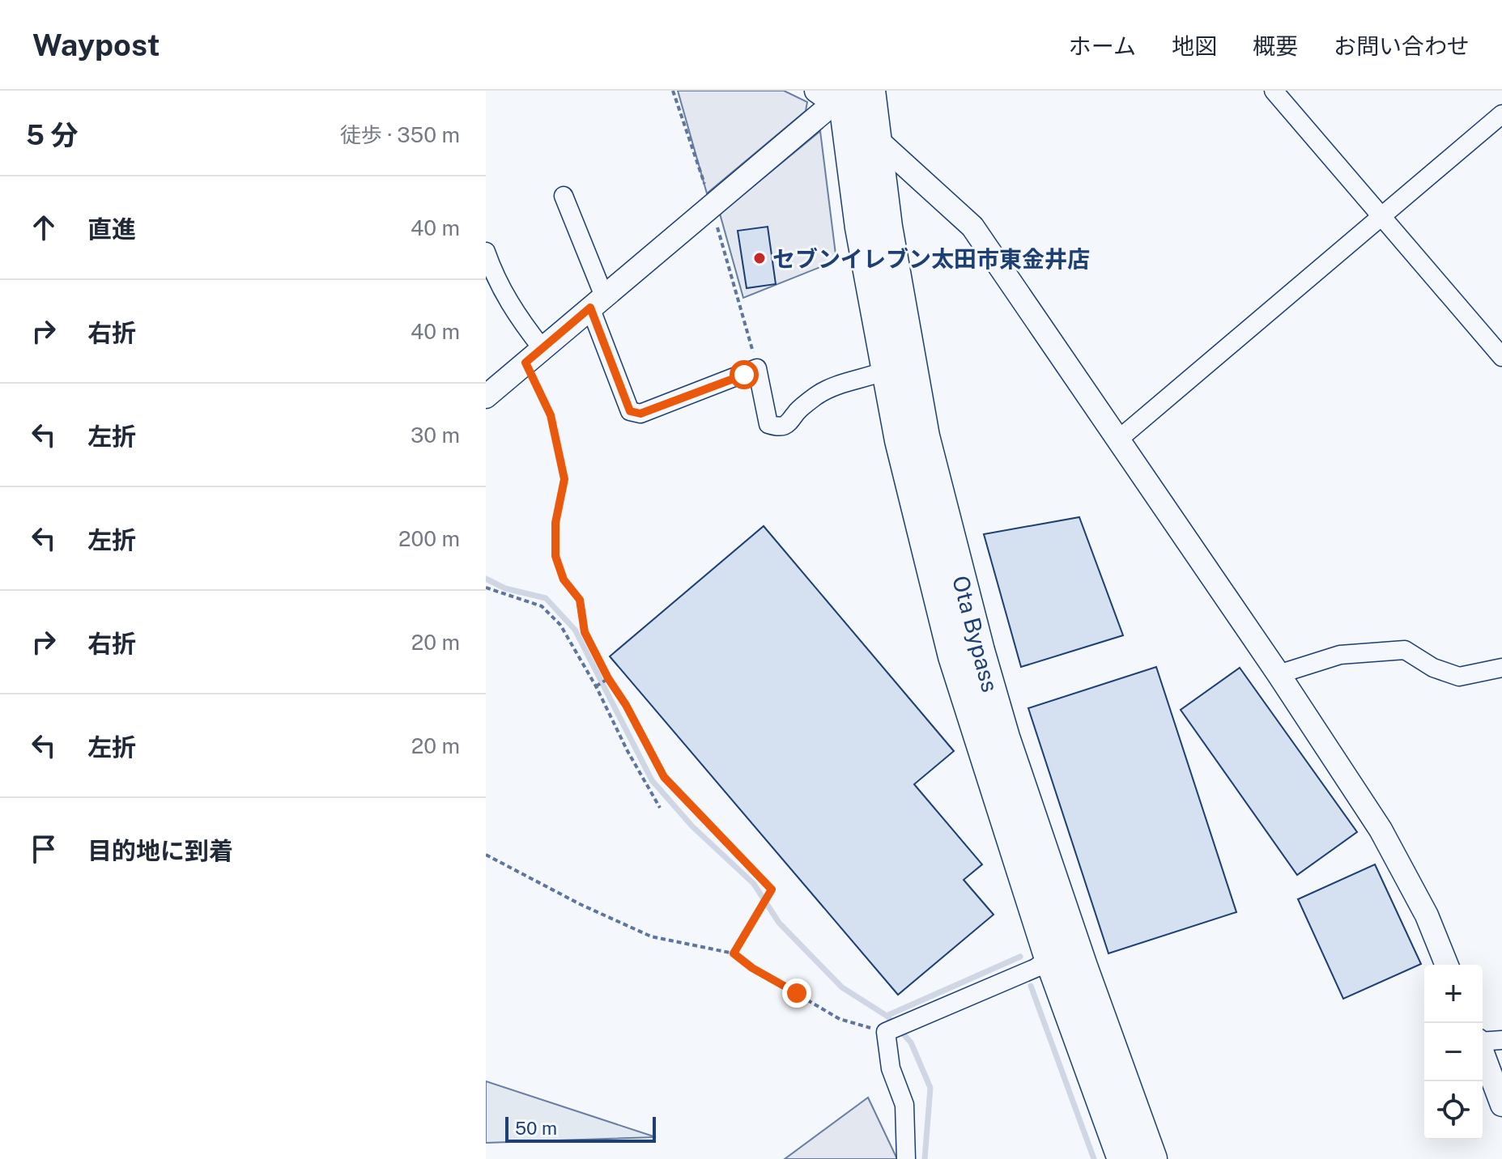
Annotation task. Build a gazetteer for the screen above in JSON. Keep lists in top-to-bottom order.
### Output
{
  "streets": {
    "highway": ["Ota Bypass"]
  },
  "places": ["セブンイレブン太田市東金井店"],
  "scale_bar": "50 m",
  "page": {
    "header": "Waypost",
    "nav": [
      "ホーム",
      "地図",
      "概要",
      "お問い合わせ"
    ],
    "heading": ["5 分", "徒歩 · 350 m"],
    "list": [
      ["直進", "40 m"],
      ["右折", "40 m"],
      ["左折", "30 m"],
      ["左折", "200 m"],
      ["右折", "20 m"],
      ["左折", "20 m"],
      "目的地に到着"
    ],
    "map_buttons": ["+", "−"],
    "scale": "50 m"
  }
}
